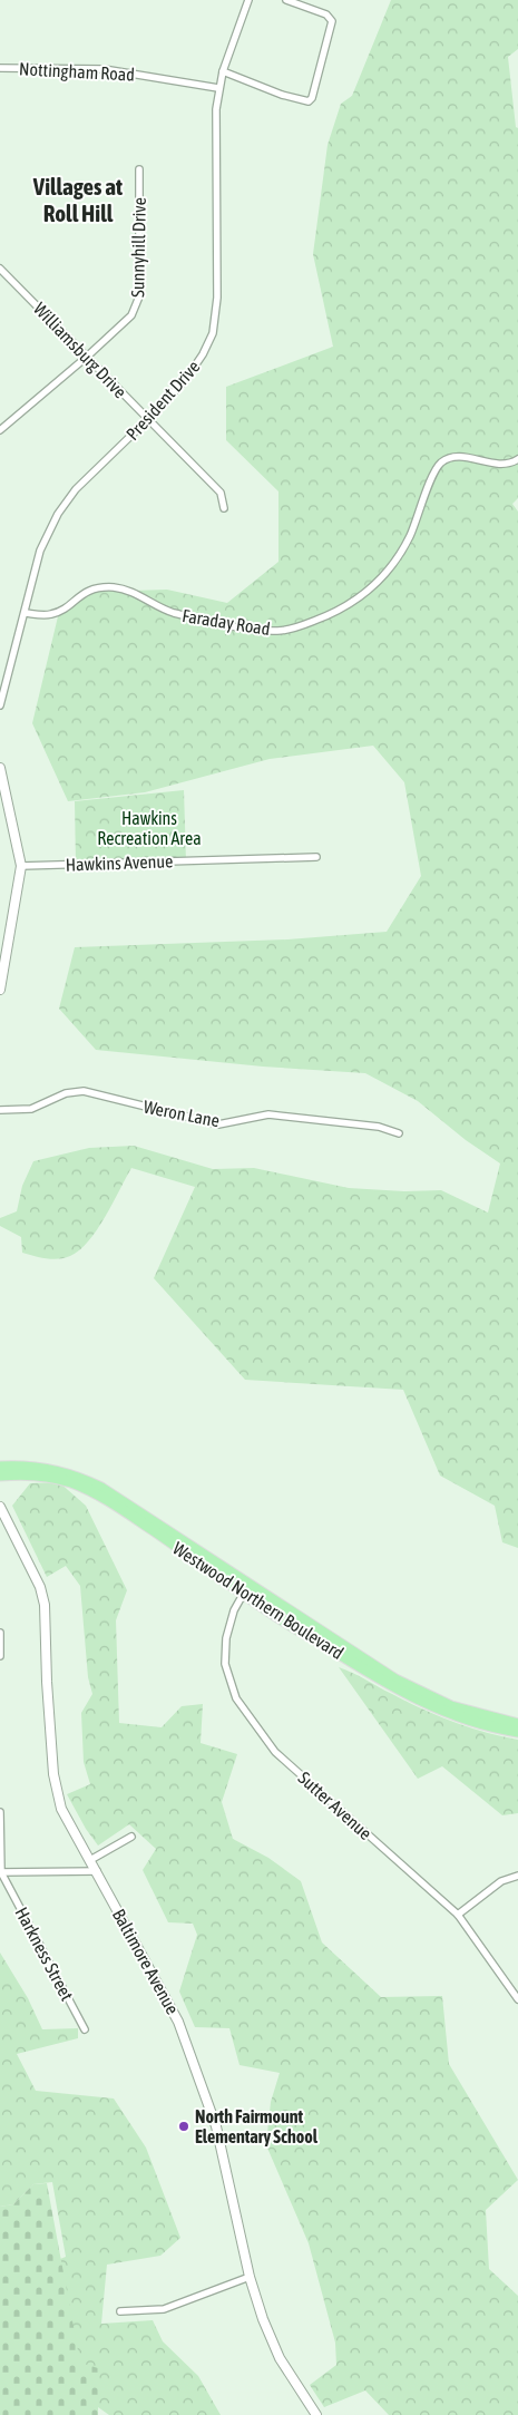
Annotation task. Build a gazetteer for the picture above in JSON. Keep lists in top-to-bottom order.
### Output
{
  "streets": {
    "main road": ["Westwood Northern Boulevard"],
    "street": [
      "Nottingham Road",
      "Sunnyhill Drive",
      "Williamsburg Drive",
      "President Drive",
      "Faraday Road",
      "Hawkins Avenue",
      "Weron Lane",
      "Sutter Avenue",
      "Harkness Street",
      "Baltimore Avenue"
    ]
  },
  "crossings": [
    ["Nottingham Road", "President Drive"],
    ["Sunnyhill Drive", "Williamsburg Drive"],
    ["Williamsburg Drive", "President Drive"],
    ["President Drive", "Faraday Road"],
    ["Westwood Northern Boulevard", "Sutter Avenue"]
  ],
  "districts": ["Villages at Roll Hill"],
  "parks": ["Hawkins Recreation Area"],
  "places": ["North Fairmount Elementary School"]
}
